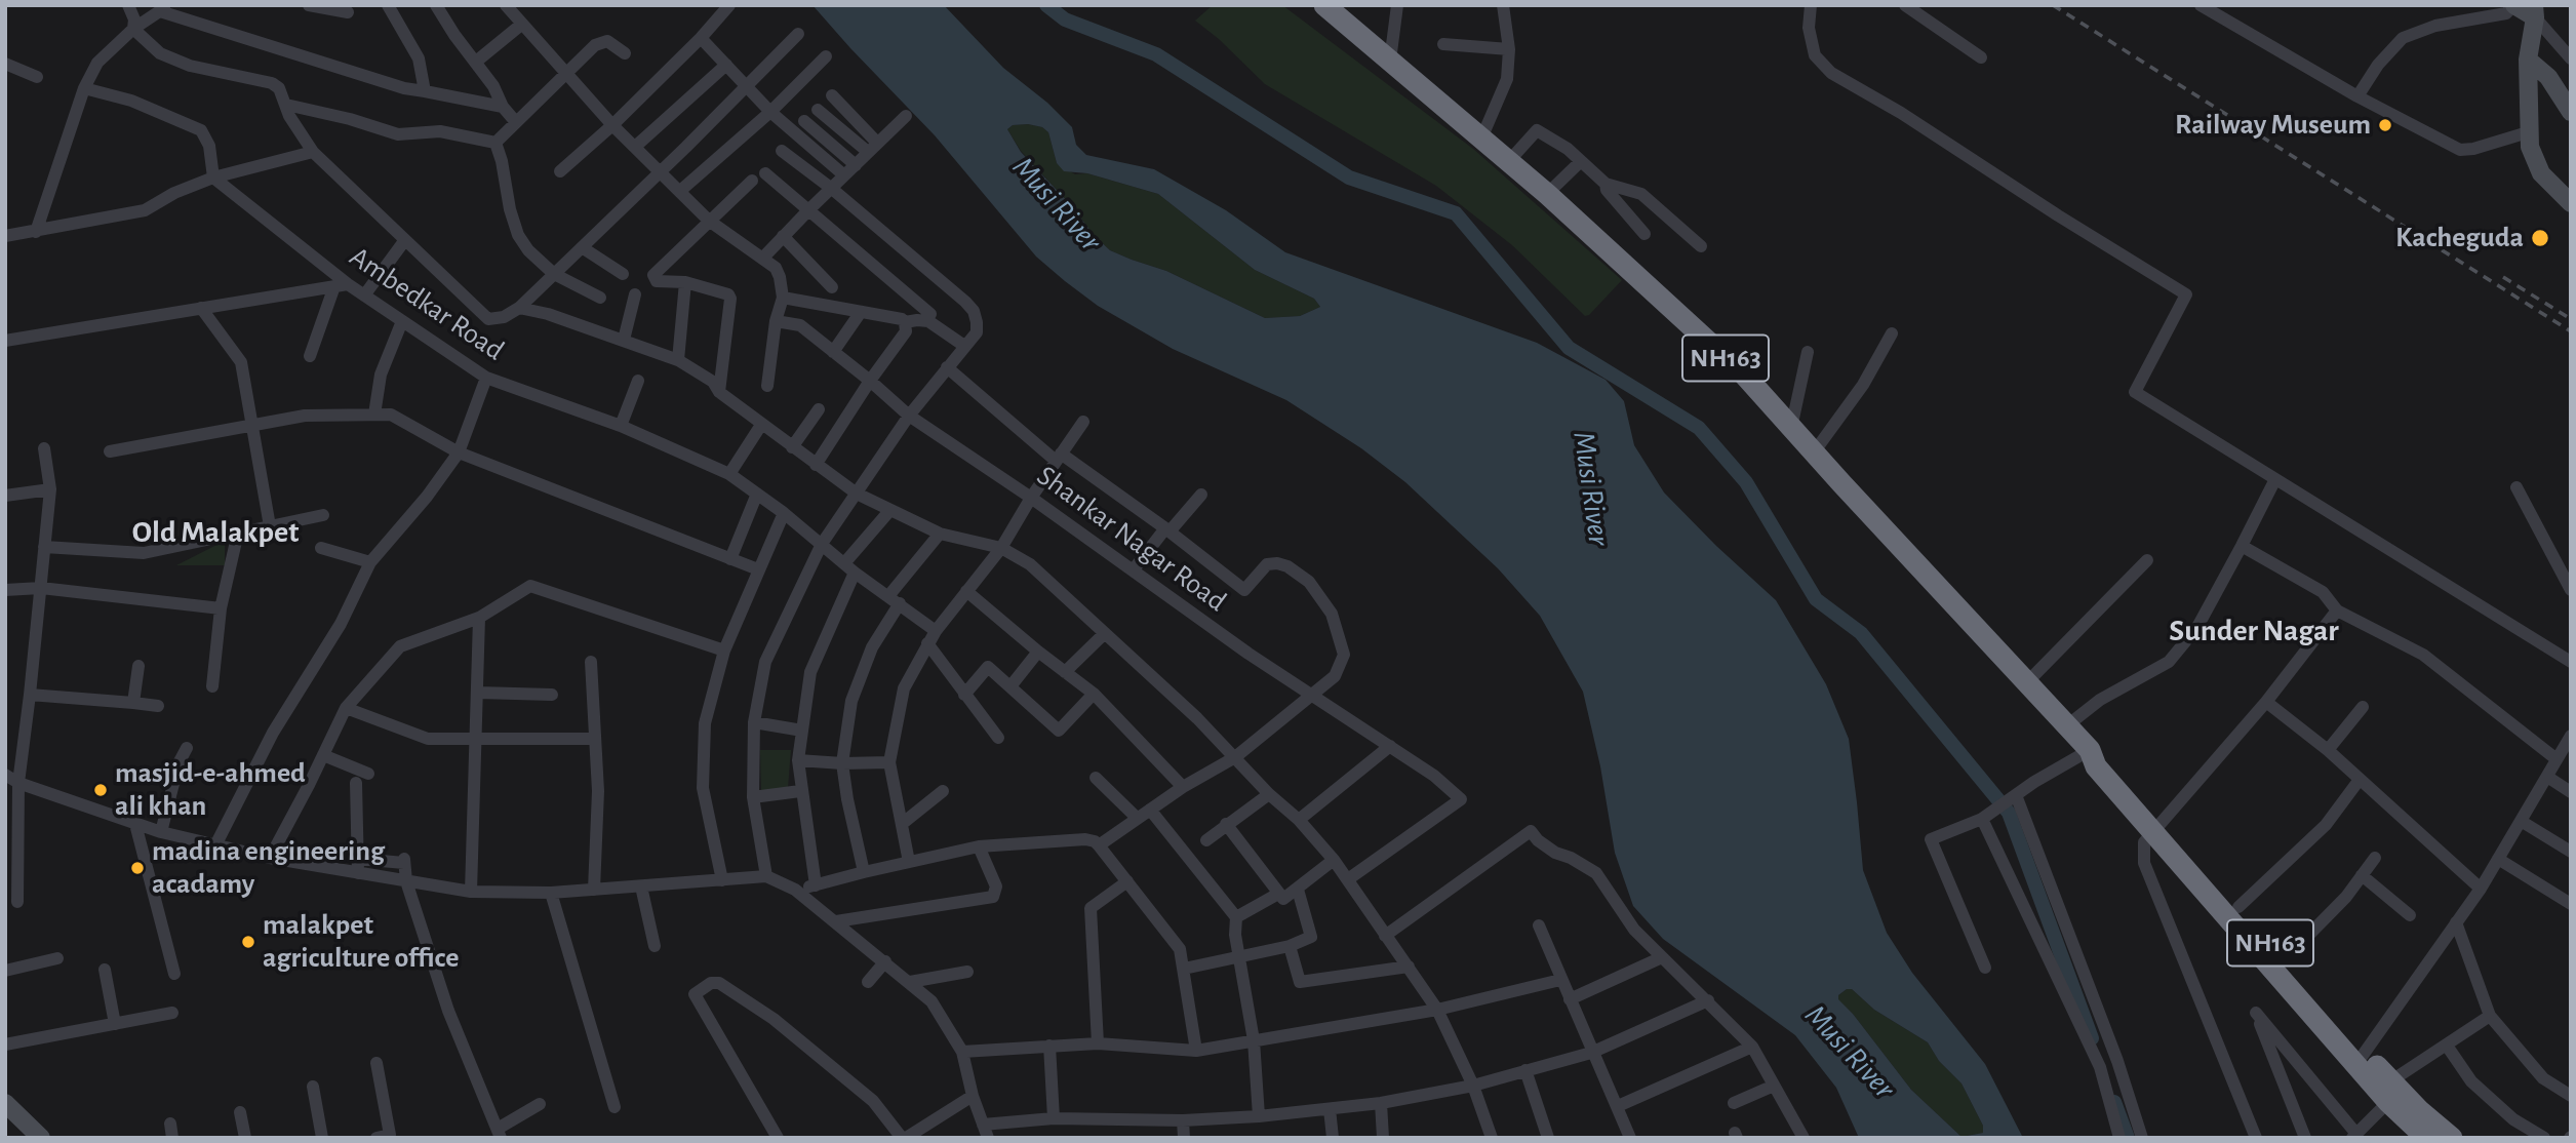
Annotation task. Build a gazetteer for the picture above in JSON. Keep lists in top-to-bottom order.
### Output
{
  "streets": {
    "highway": ["NH163"],
    "street": ["Ambedkar Road", "Shankar Nagar Road"]
  },
  "districts": ["Old Malakpet", "Sunder Nagar"],
  "water": ["Musi River"],
  "places": [
    "Railway Museum",
    "Kacheguda",
    "masjid-e-ahmed ali khan",
    "madina engineering acadamy",
    "malakpet agriculture office"
  ]
}
